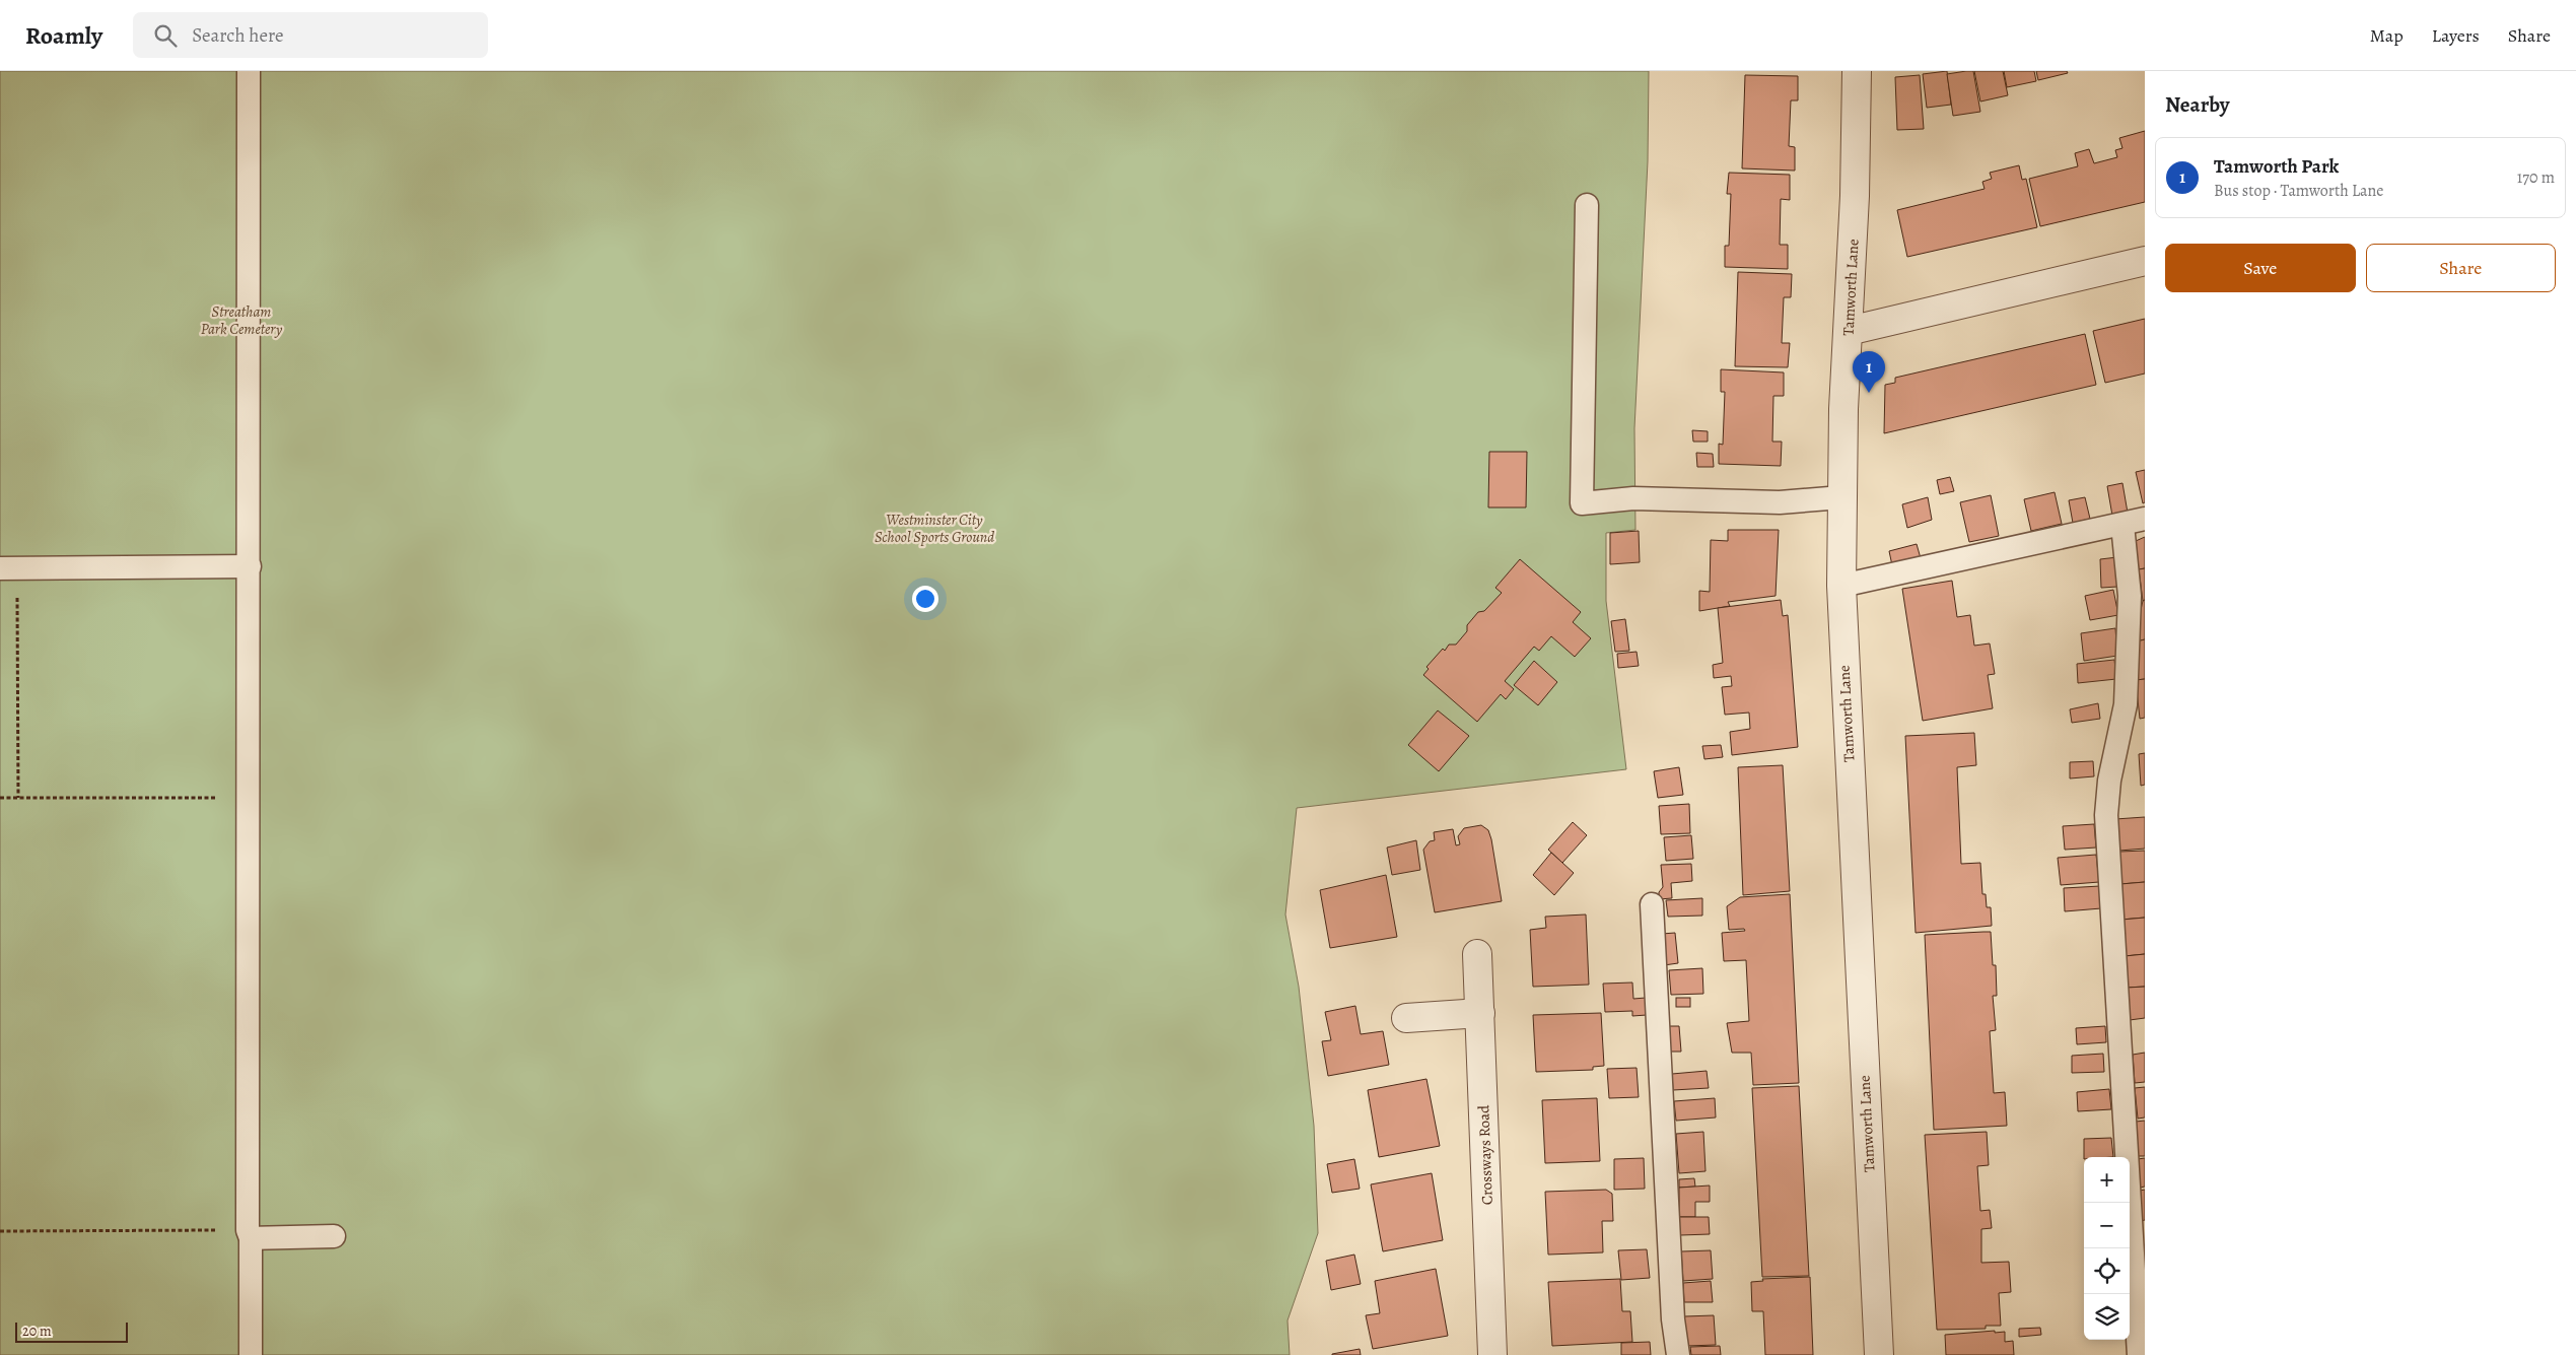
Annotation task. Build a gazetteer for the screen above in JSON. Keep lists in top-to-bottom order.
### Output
{
  "streets": {
    "street": ["Tamworth Lane", "Crossways Road"]
  },
  "parks": ["Streatham Park Cemetery", "Westminster City School Sports Ground"],
  "scale_bar": "20 m",
  "page": {
    "header": "Roamly",
    "search": "Search here",
    "nav": ["Map", "Layers", "Share"],
    "heading": "Nearby",
    "list": [
      {
        "mark": "1",
        "name": "Tamworth Park",
        "note": "Bus stop · Tamworth Lane",
        "value": "170 m"
      }
    ],
    "buttons": ["Save", "Share"],
    "pins": "1",
    "map_buttons": ["+", "−"],
    "scale": "20 m"
  }
}
